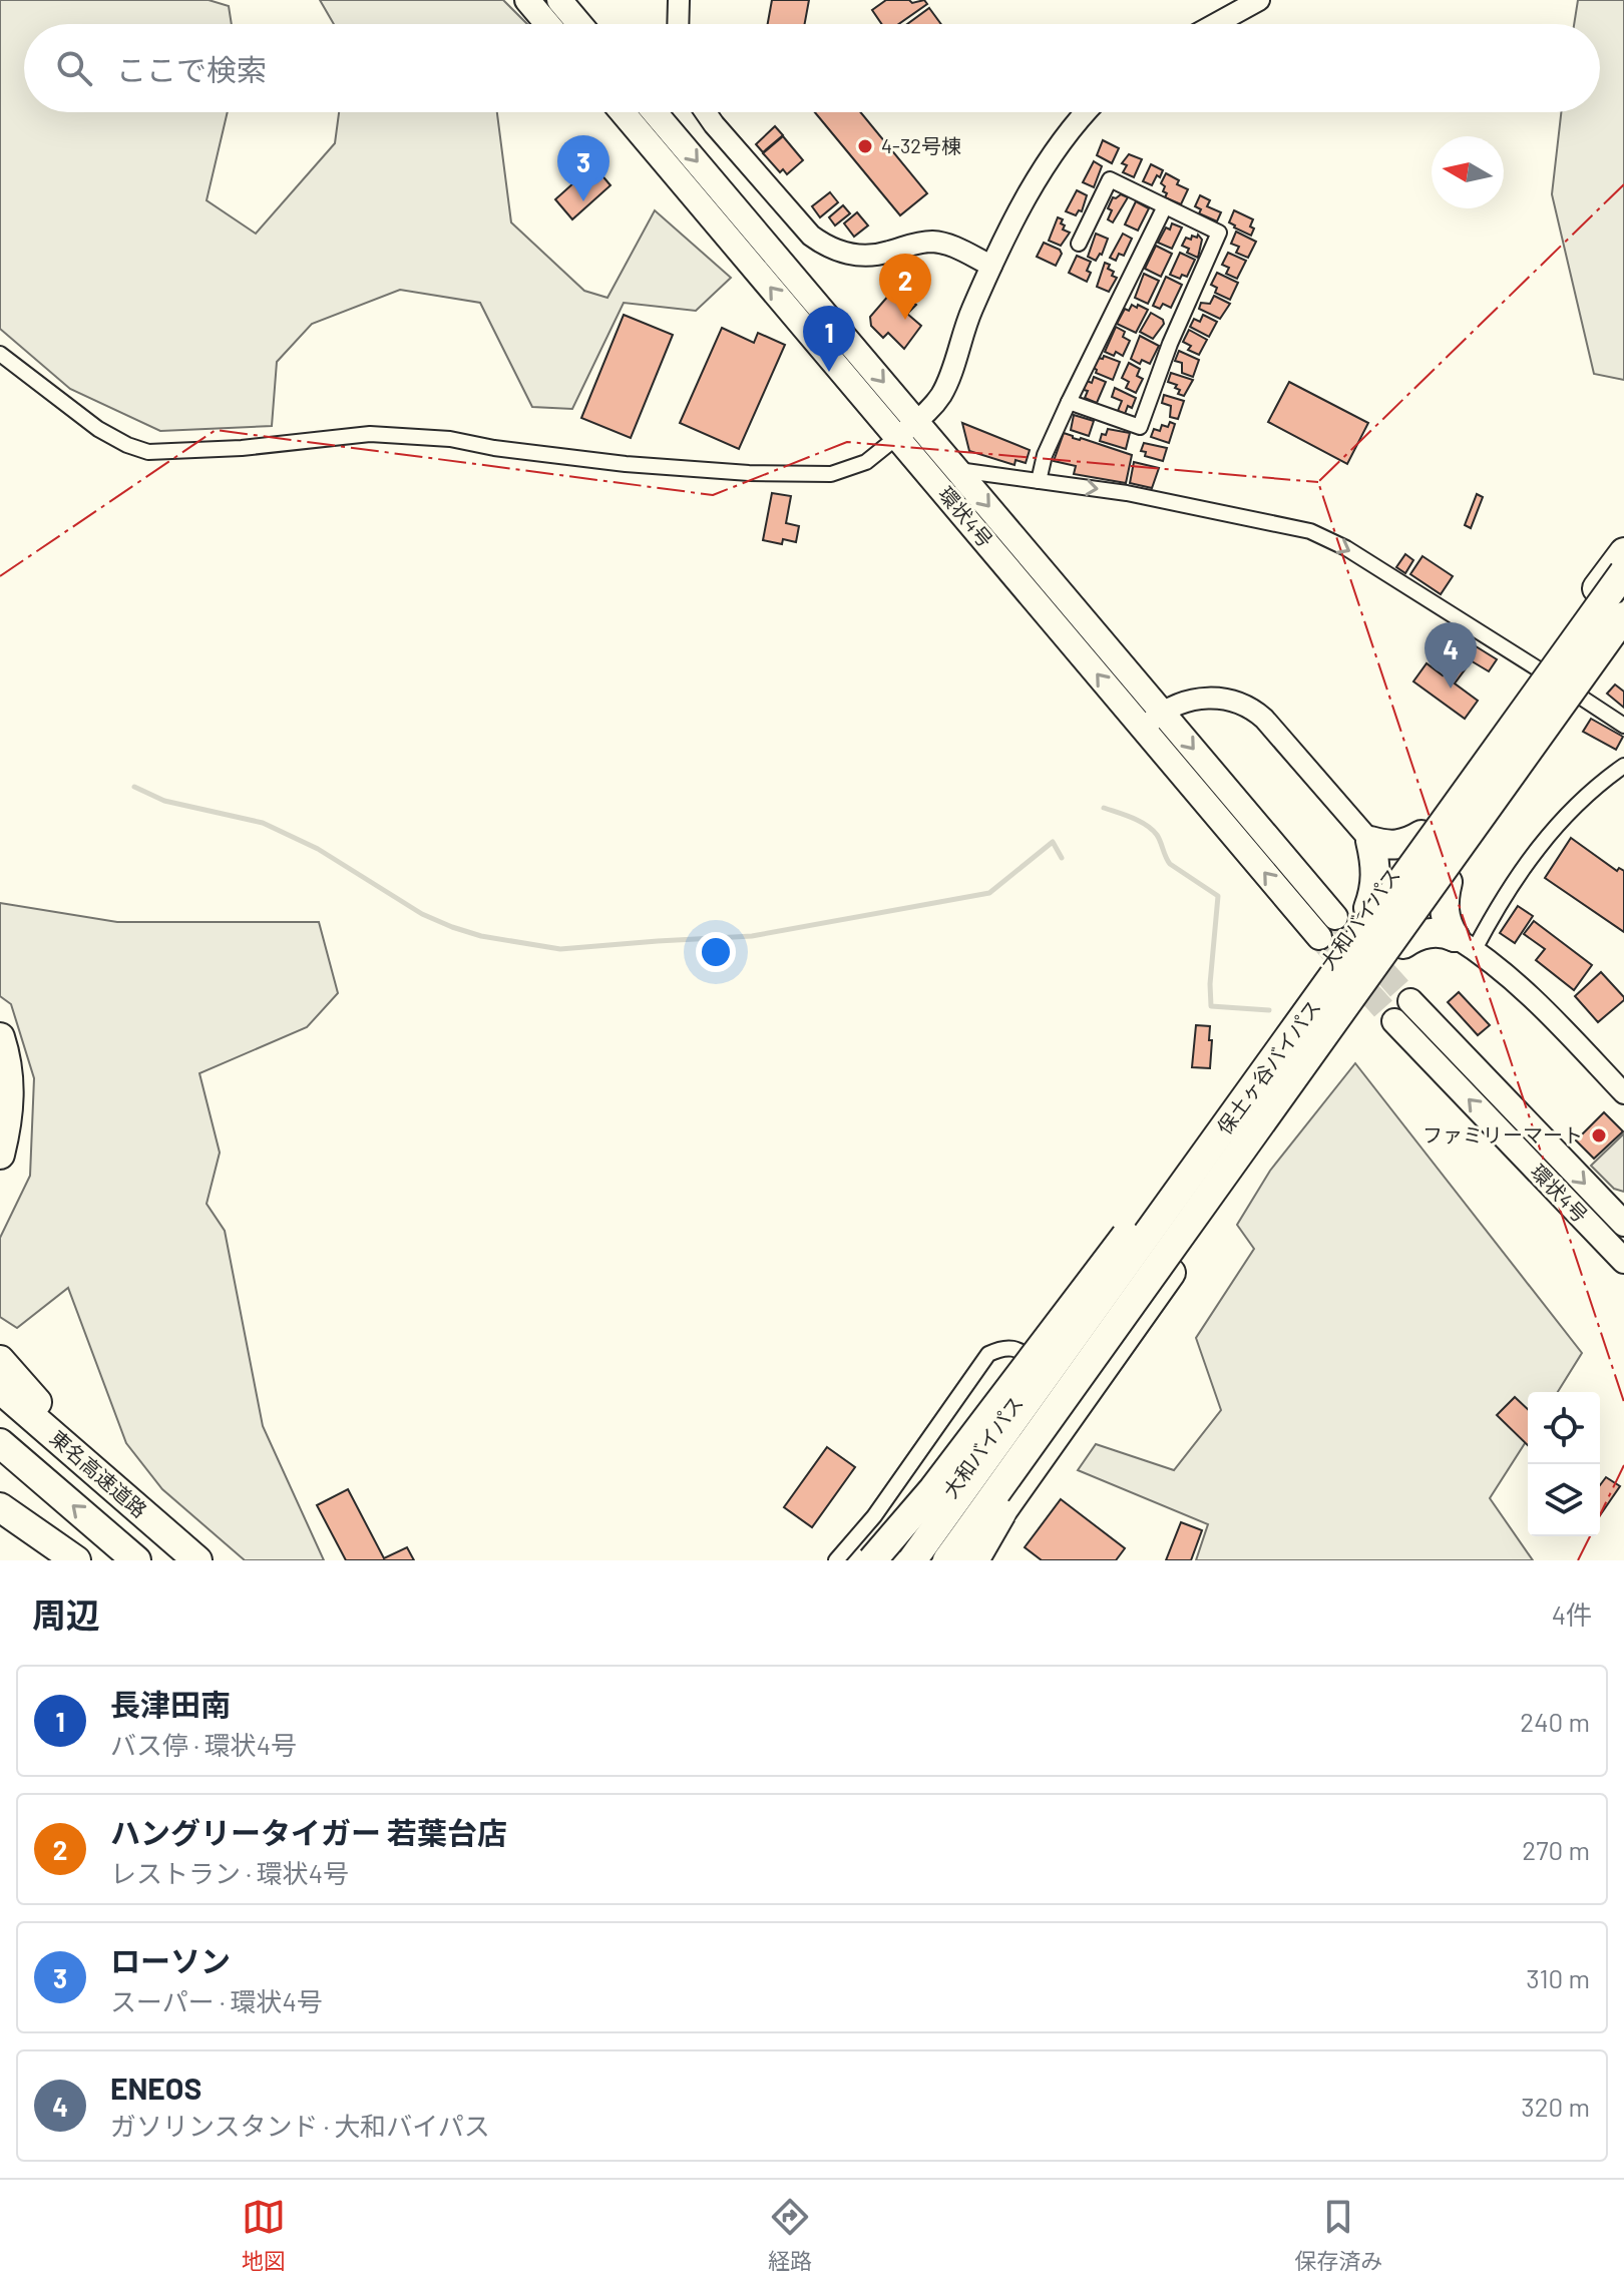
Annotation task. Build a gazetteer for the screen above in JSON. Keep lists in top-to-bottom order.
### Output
{
  "streets": {
    "highway": ["大和バイパス", "保土ヶ谷バイパス", "東名高速道路"],
    "main road": ["環状4号"]
  },
  "crossings": [
    ["大和バイパス", "保土ヶ谷バイパス"]
  ],
  "places": ["4-32号棟", "ファミリーマート"],
  "north": "left",
  "page": {
    "search": "ここで検索",
    "pins": [
      "3",
      "2",
      "1",
      "4"
    ],
    "heading": ["周辺", "4件"],
    "list": [
      {
        "mark": "1",
        "name": "長津田南",
        "note": "バス停 · 環状4号",
        "value": "240 m"
      },
      {
        "mark": "2",
        "name": "ハングリータイガー 若葉台店",
        "note": "レストラン · 環状4号",
        "value": "270 m"
      },
      {
        "mark": "3",
        "name": "ローソン",
        "note": "スーパー · 環状4号",
        "value": "310 m"
      },
      {
        "mark": "4",
        "name": "ENEOS",
        "note": "ガソリンスタンド · 大和バイパス",
        "value": "320 m"
      }
    ],
    "nav": ["地図", "経路", "保存済み"]
  }
}
